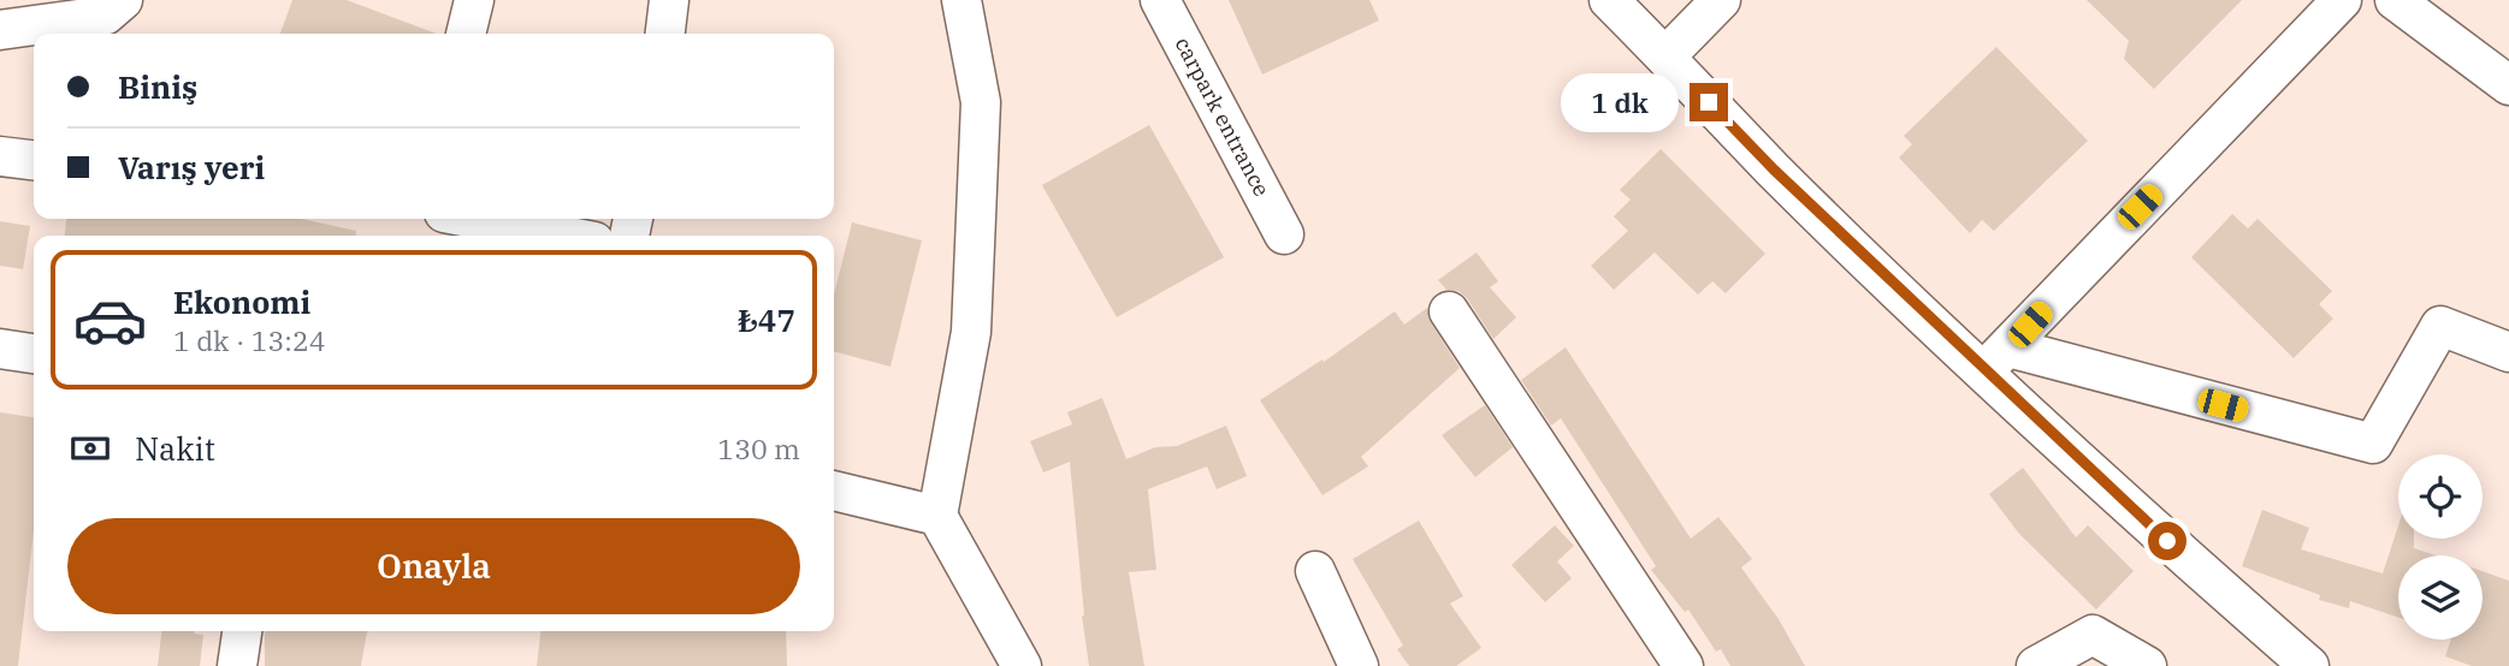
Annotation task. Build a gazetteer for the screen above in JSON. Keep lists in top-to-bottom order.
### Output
{
  "streets": {
    "street": ["carpark entrance"]
  },
  "page": {
    "banner": ["Biniş", "Varış yeri"],
    "bubble": "1 dk",
    "list": [
      {
        "name": "Ekonomi",
        "note": "1 dk · 13:24",
        "value": "₺47"
      }
    ],
    "pay": ["Nakit", "130 m"],
    "buttons": "Onayla"
  }
}
